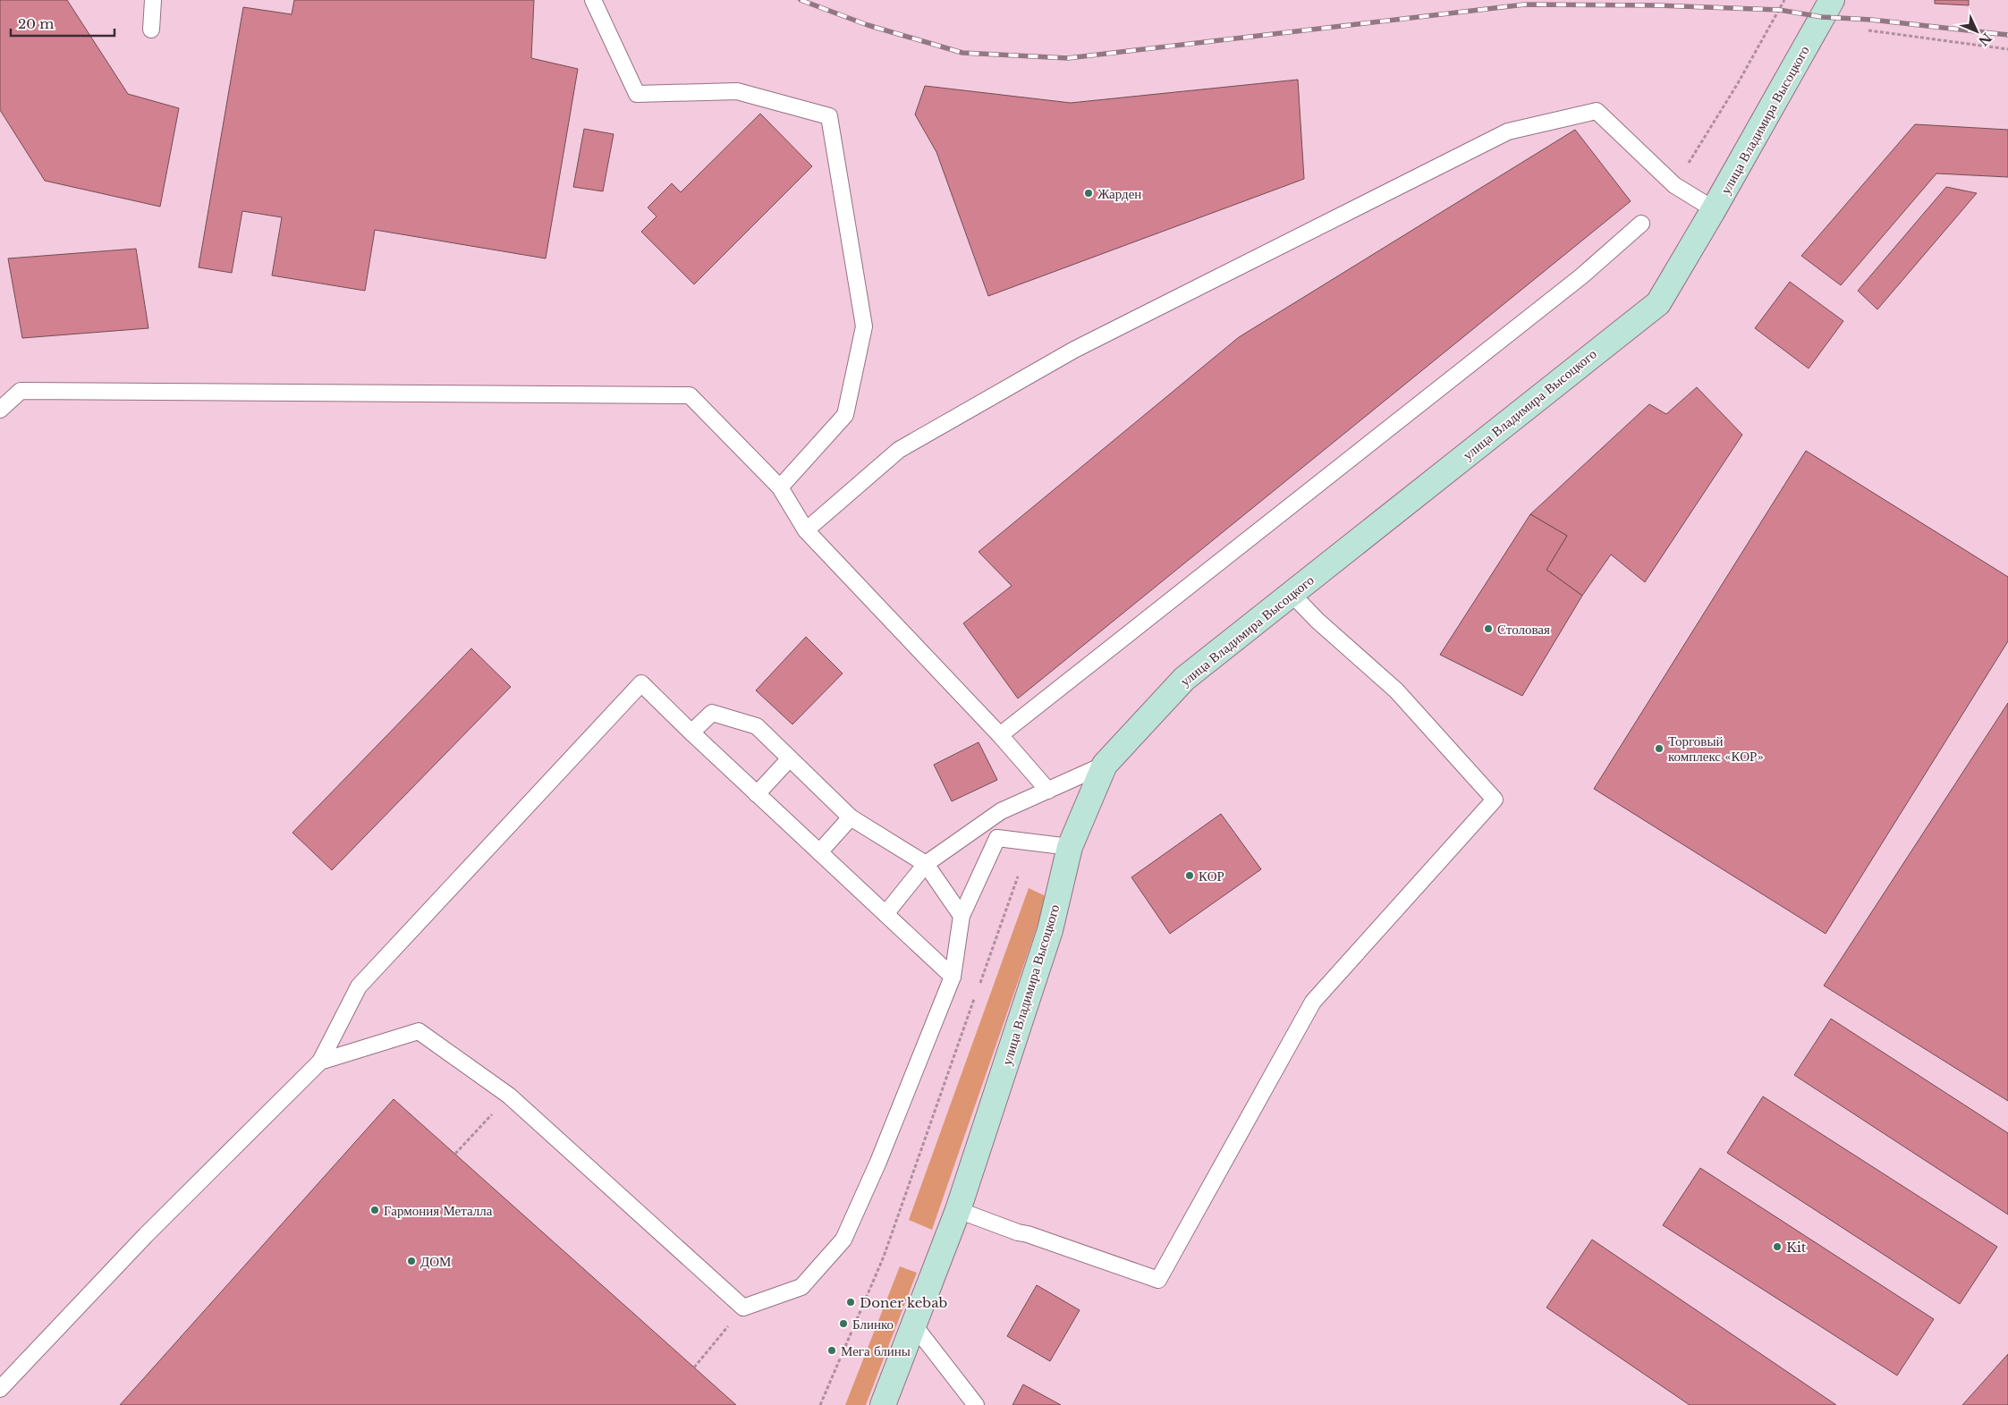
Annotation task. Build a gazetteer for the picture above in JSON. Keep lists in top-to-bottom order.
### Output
{
  "streets": {
    "main road": ["улица Владимира Высоцкого"]
  },
  "places": [
    "Жарден",
    "Столовая",
    "Торговый комплекс «КОР»",
    "КОР",
    "Гармония Металла",
    "Kit",
    "ДОМ",
    "Doner kebab",
    "Блинко",
    "Мега блины"
  ],
  "scale_bar": "20 m",
  "north": "bottom right"
}
